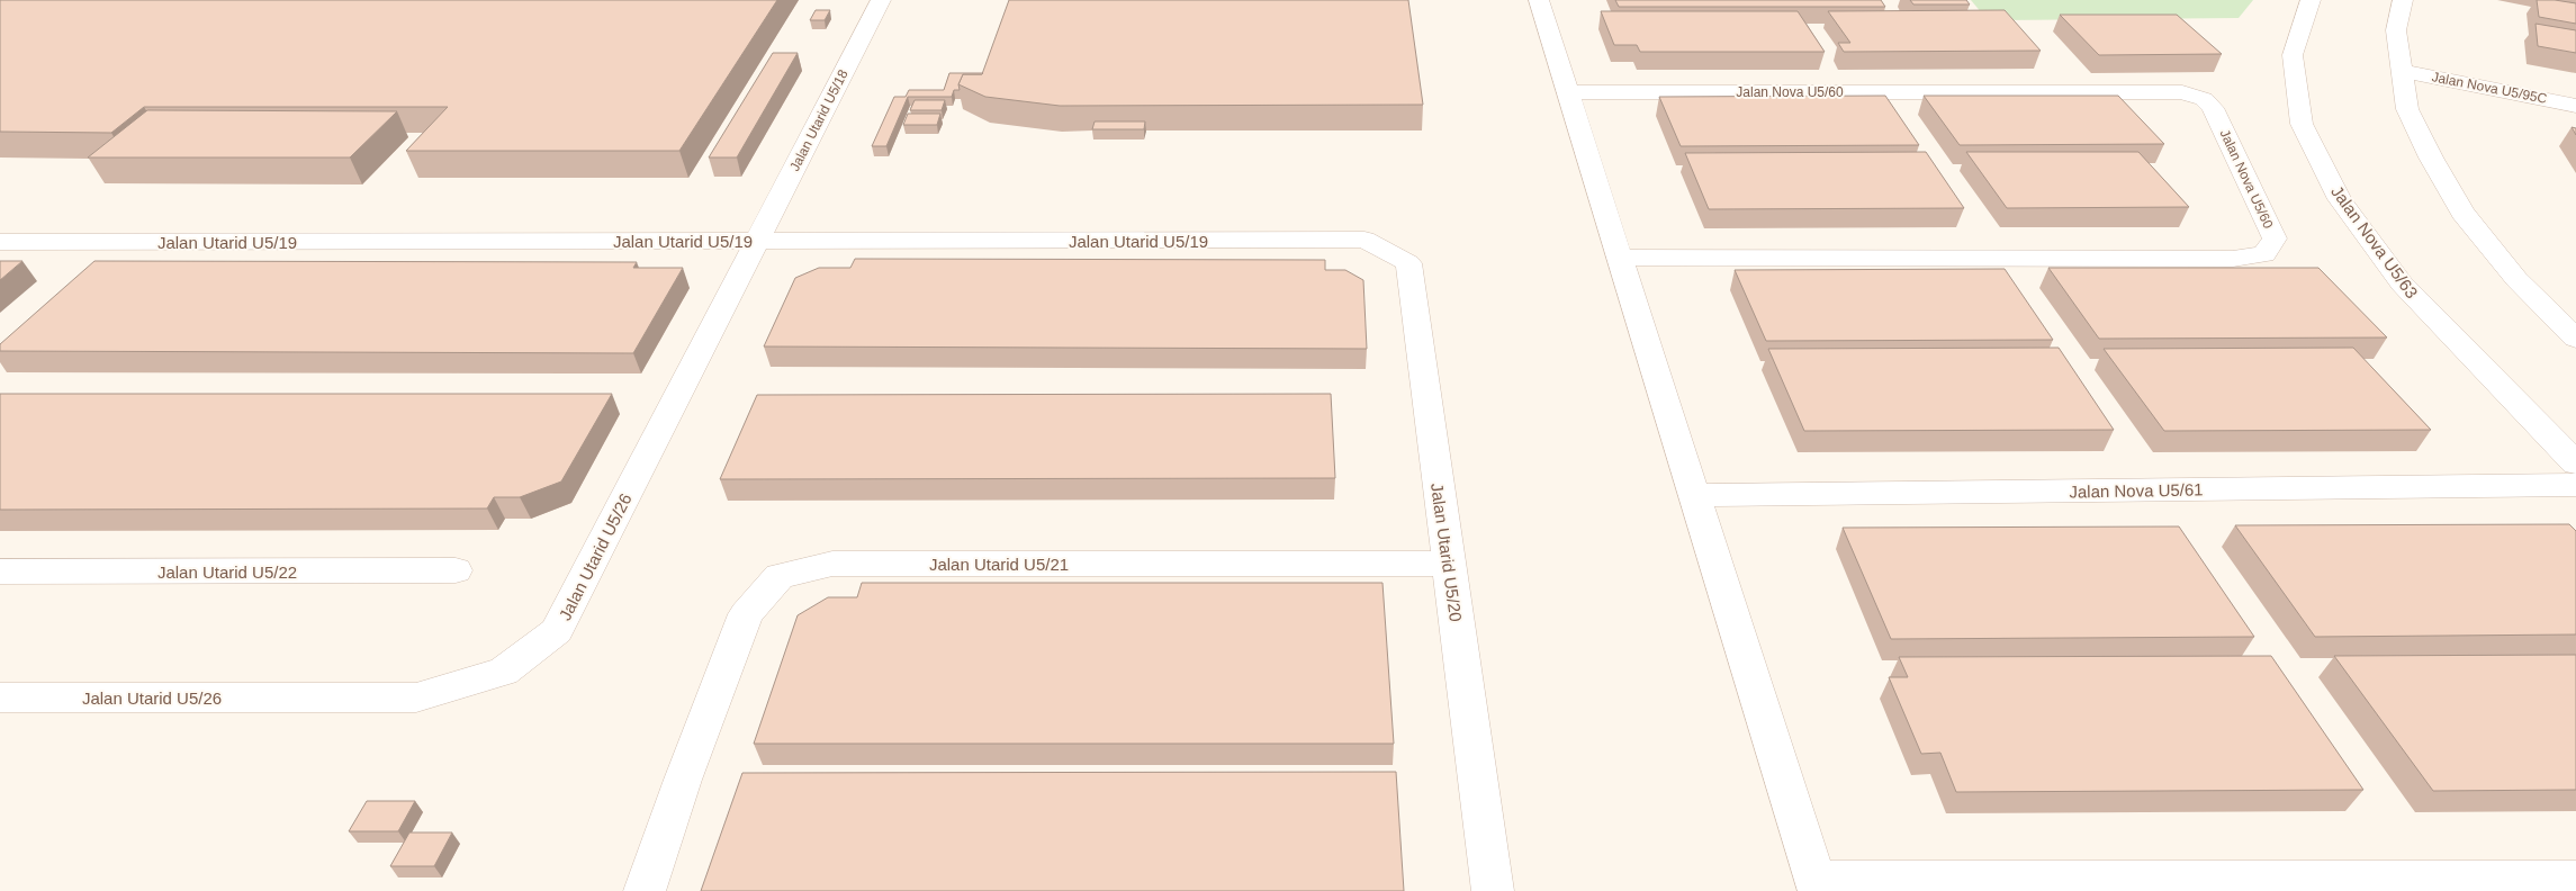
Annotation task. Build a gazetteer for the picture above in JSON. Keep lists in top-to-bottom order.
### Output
{
  "streets": {
    "street": [
      "Jalan Nova U5/95C",
      "Jalan Nova U5/60",
      "Jalan Utarid U5/18",
      "Jalan Utarid U5/19",
      "Jalan Nova U5/63",
      "Jalan Nova U5/61",
      "Jalan Utarid U5/20",
      "Jalan Utarid U5/26",
      "Jalan Utarid U5/21",
      "Jalan Utarid U5/22"
    ]
  },
  "crossings": [
    ["Jalan Utarid U5/18", "Jalan Utarid U5/19"],
    ["Jalan Utarid U5/18", "Jalan Utarid U5/26"],
    ["Jalan Utarid U5/19", "Jalan Utarid U5/20"],
    ["Jalan Utarid U5/19", "Jalan Utarid U5/26"],
    ["Jalan Utarid U5/20", "Jalan Utarid U5/21"]
  ]
}
